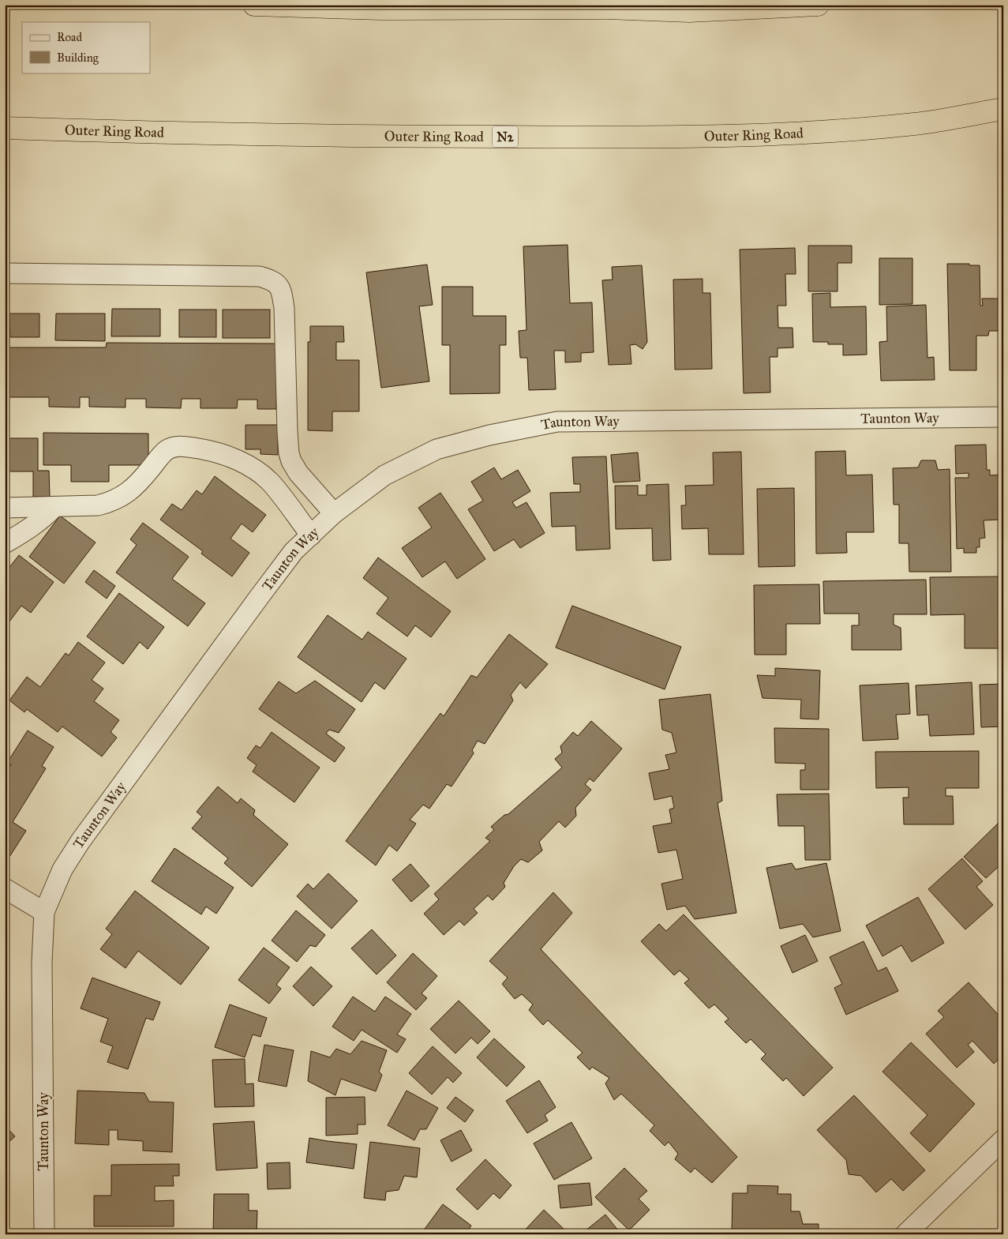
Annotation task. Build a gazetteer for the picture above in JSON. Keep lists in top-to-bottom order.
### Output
{
  "streets": {
    "highway": ["Outer Ring Road", "N2"],
    "street": ["Taunton Way"]
  },
  "legend": ["Road", "Building"]
}
